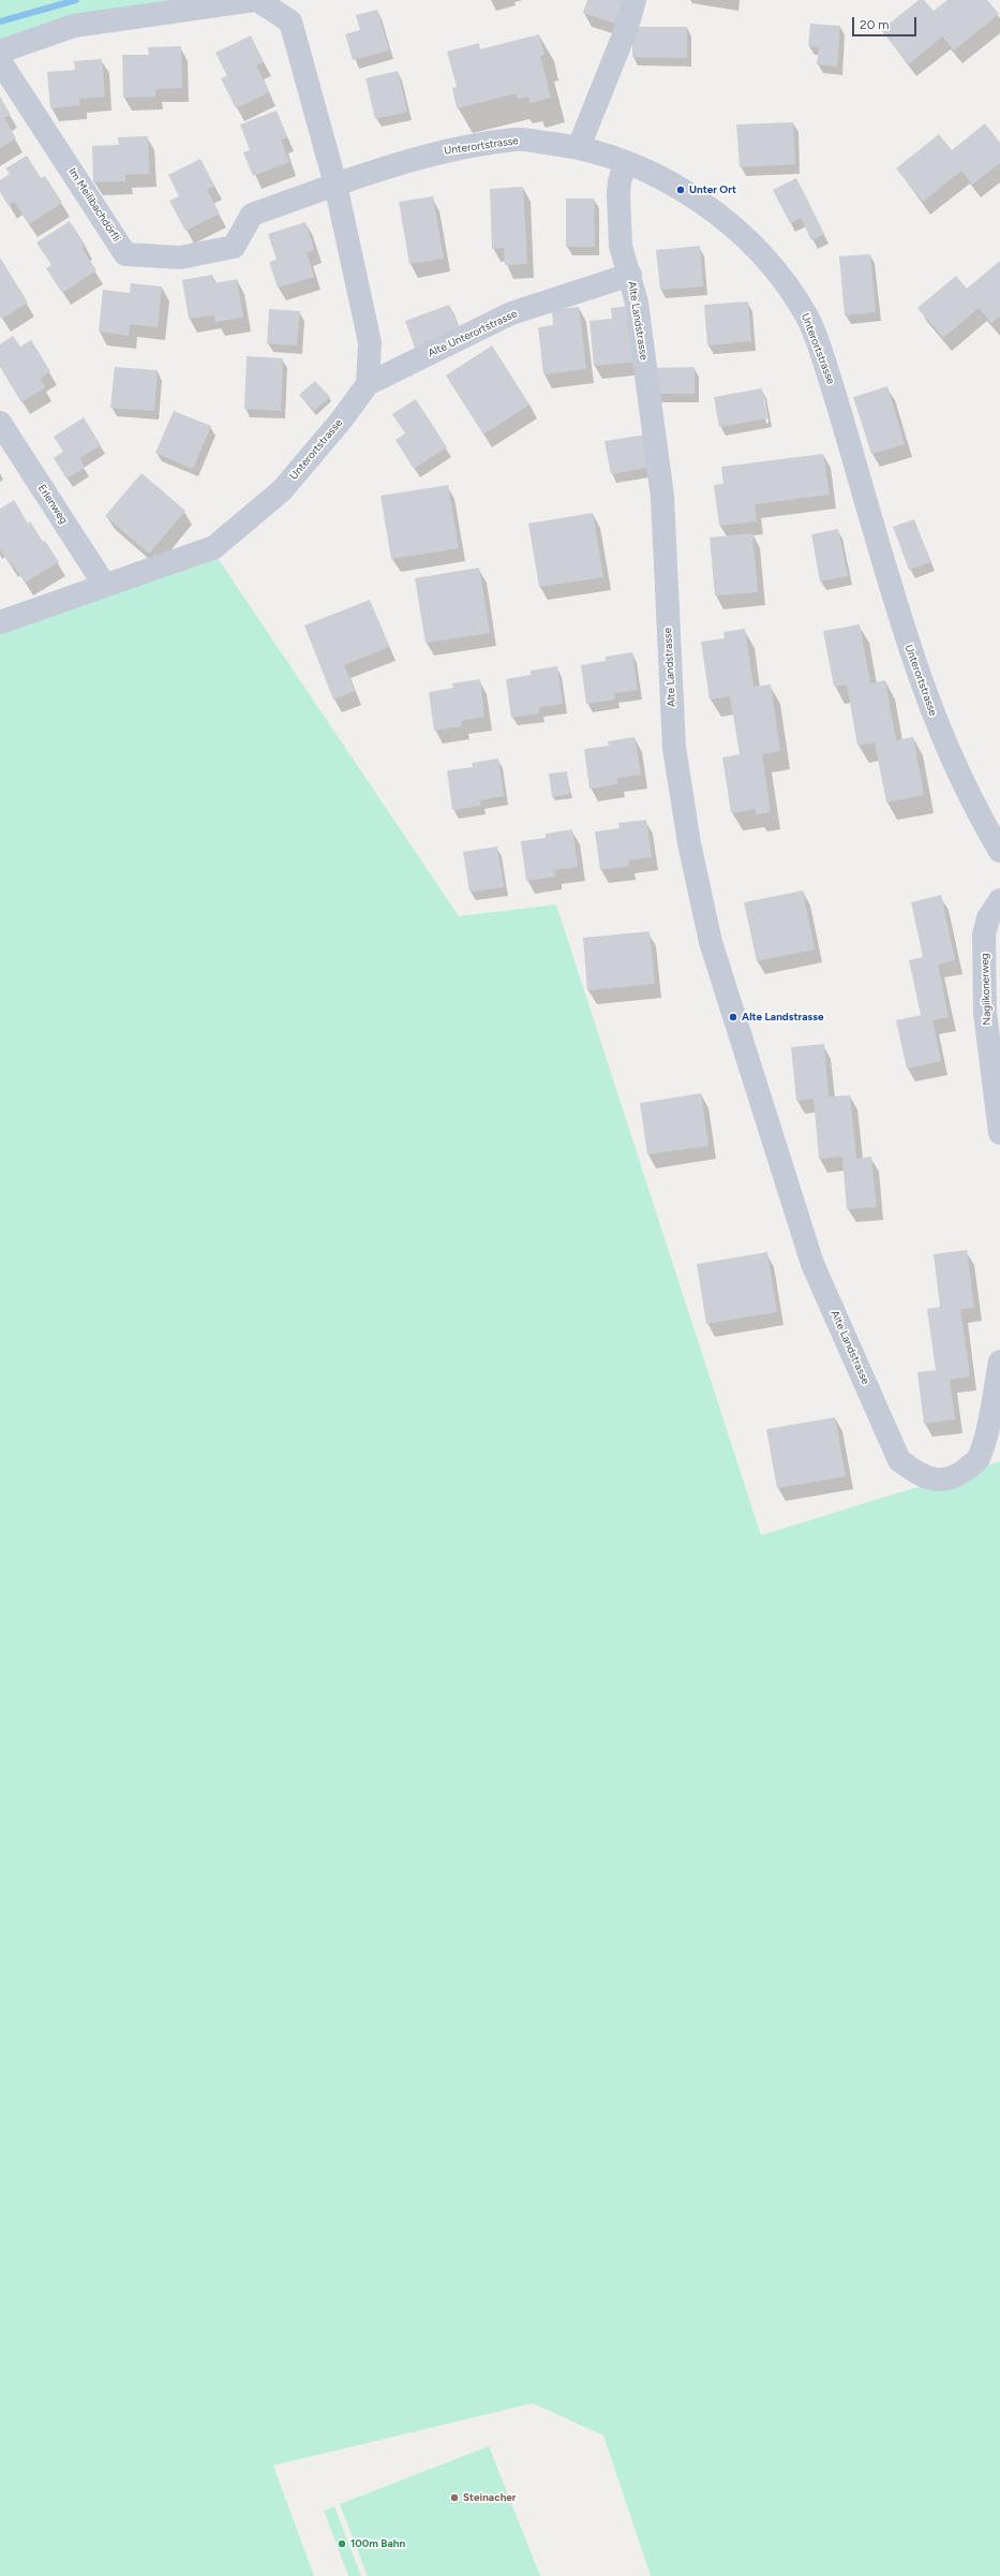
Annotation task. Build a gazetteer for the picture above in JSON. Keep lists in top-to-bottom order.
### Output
{
  "streets": {
    "street": [
      "Unterortstrasse",
      "Im Meilibachdörfli",
      "Alte Landstrasse",
      "Alte Unterortstrasse",
      "Erlenweg",
      "Naglikonerweg"
    ]
  },
  "crossings": [
    ["Unterortstrasse", "Im Meilibachdörfli"],
    ["Unterortstrasse", "Alte Landstrasse"],
    ["Unterortstrasse", "Alte Unterortstrasse"],
    ["Unterortstrasse", "Erlenweg"],
    ["Alte Landstrasse", "Alte Unterortstrasse"]
  ],
  "places": [
    "Unter Ort",
    "Alte Landstrasse",
    "Steinacher",
    "100m Bahn"
  ],
  "scale_bar": "20 m"
}
